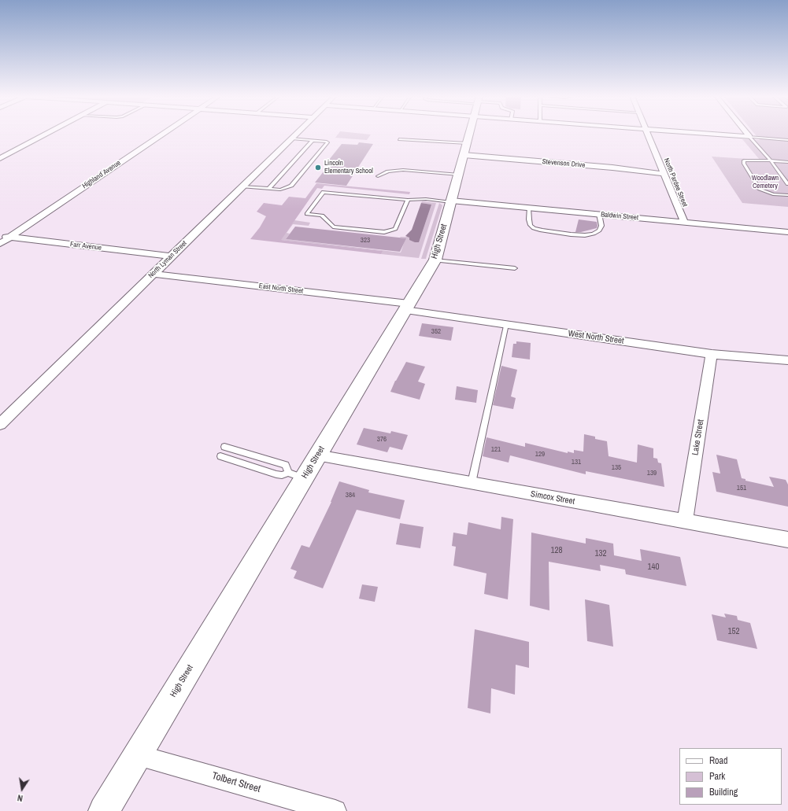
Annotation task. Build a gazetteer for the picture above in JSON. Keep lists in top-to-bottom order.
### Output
{
  "streets": {
    "main road": ["High Street"],
    "street": [
      "Stevenson Drive",
      "Highland Avenue",
      "North Pardee Street",
      "Baldwin Street",
      "Farr Avenue",
      "North Lyman Street",
      "East North Street",
      "West North Street",
      "Lake Street",
      "Simcox Street",
      "Tolbert Street"
    ]
  },
  "crossings": [
    ["Stevenson Drive", "North Pardee Street"],
    ["Stevenson Drive", "High Street"],
    ["Highland Avenue", "Farr Avenue"],
    ["North Pardee Street", "Baldwin Street"],
    ["Baldwin Street", "High Street"],
    ["High Street", "East North Street"],
    ["High Street", "West North Street"],
    ["High Street", "Simcox Street"],
    ["High Street", "Tolbert Street"],
    ["Farr Avenue", "North Lyman Street"],
    ["North Lyman Street", "East North Street"],
    ["East North Street", "West North Street"],
    ["West North Street", "Lake Street"],
    ["Lake Street", "Simcox Street"]
  ],
  "parks": ["Woodlawn Cemetery"],
  "places": ["Lincoln Elementary School"],
  "house_numbers": [
    "323",
    "352",
    "376",
    "121",
    "129",
    "131",
    "135",
    "139",
    "151",
    "384",
    "128",
    "132",
    "140",
    "152"
  ],
  "legend": ["Road", "Park", "Building"],
  "north": "bottom"
}
